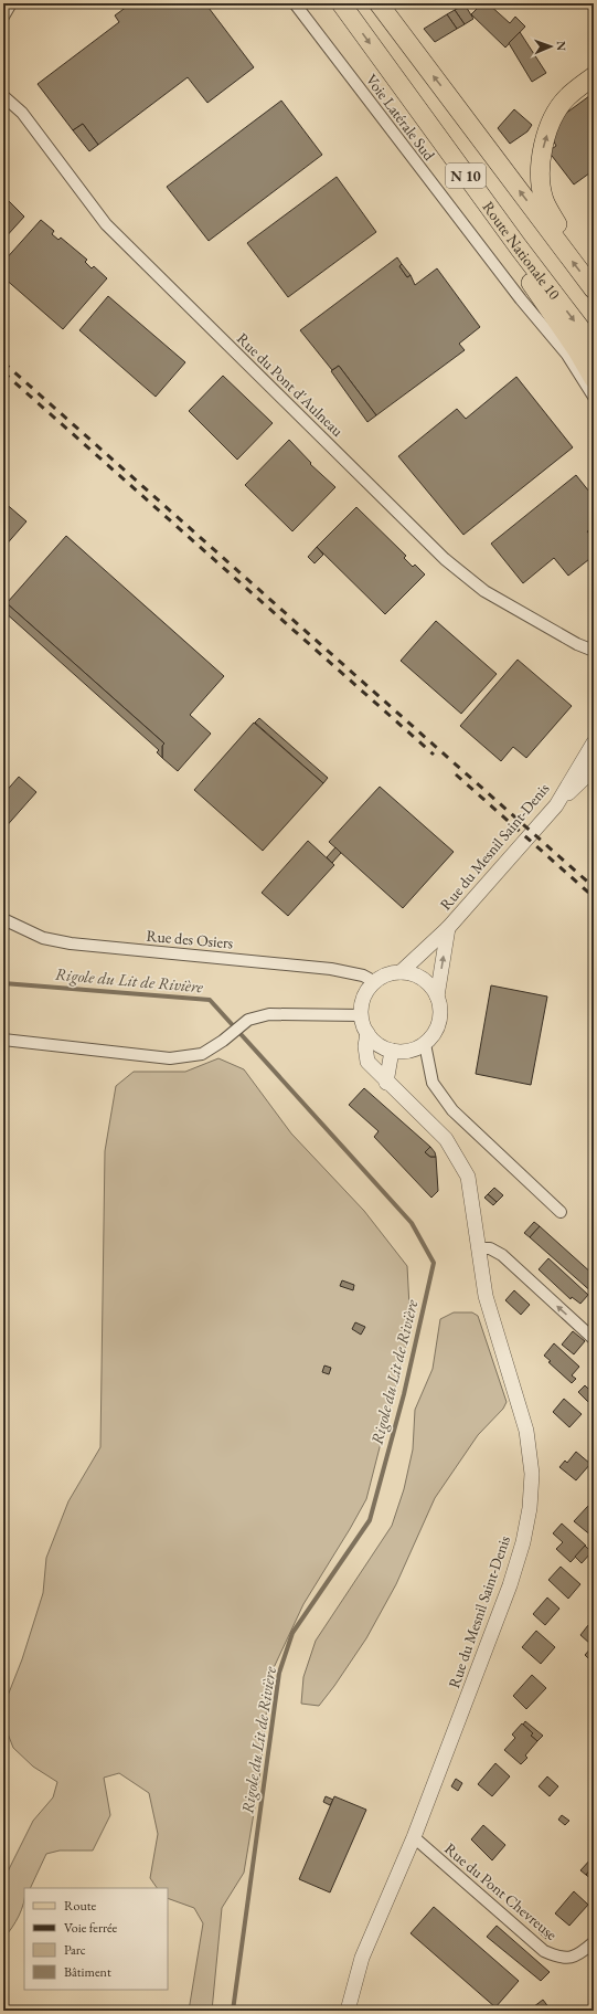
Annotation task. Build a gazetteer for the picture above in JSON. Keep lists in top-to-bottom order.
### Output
{
  "streets": {
    "main road": ["N 10", "Route Nationale 10"],
    "street": [
      "Voie Latérale Sud",
      "Rue du Pont d'Aulneau",
      "Rue du Mesnil Saint-Denis",
      "Rue des Osiers",
      "Rue du Pont Chevreuse"
    ]
  },
  "crossings": [
    ["Rue du Mesnil Saint-Denis", "Rue des Osiers"],
    ["Rue du Mesnil Saint-Denis", "Rue du Pont Chevreuse"]
  ],
  "water": ["Rigole du Lit de Rivière"],
  "legend": [
    "Route",
    "Voie ferrée",
    "Parc",
    "Bâtiment"
  ],
  "north": "right"
}
